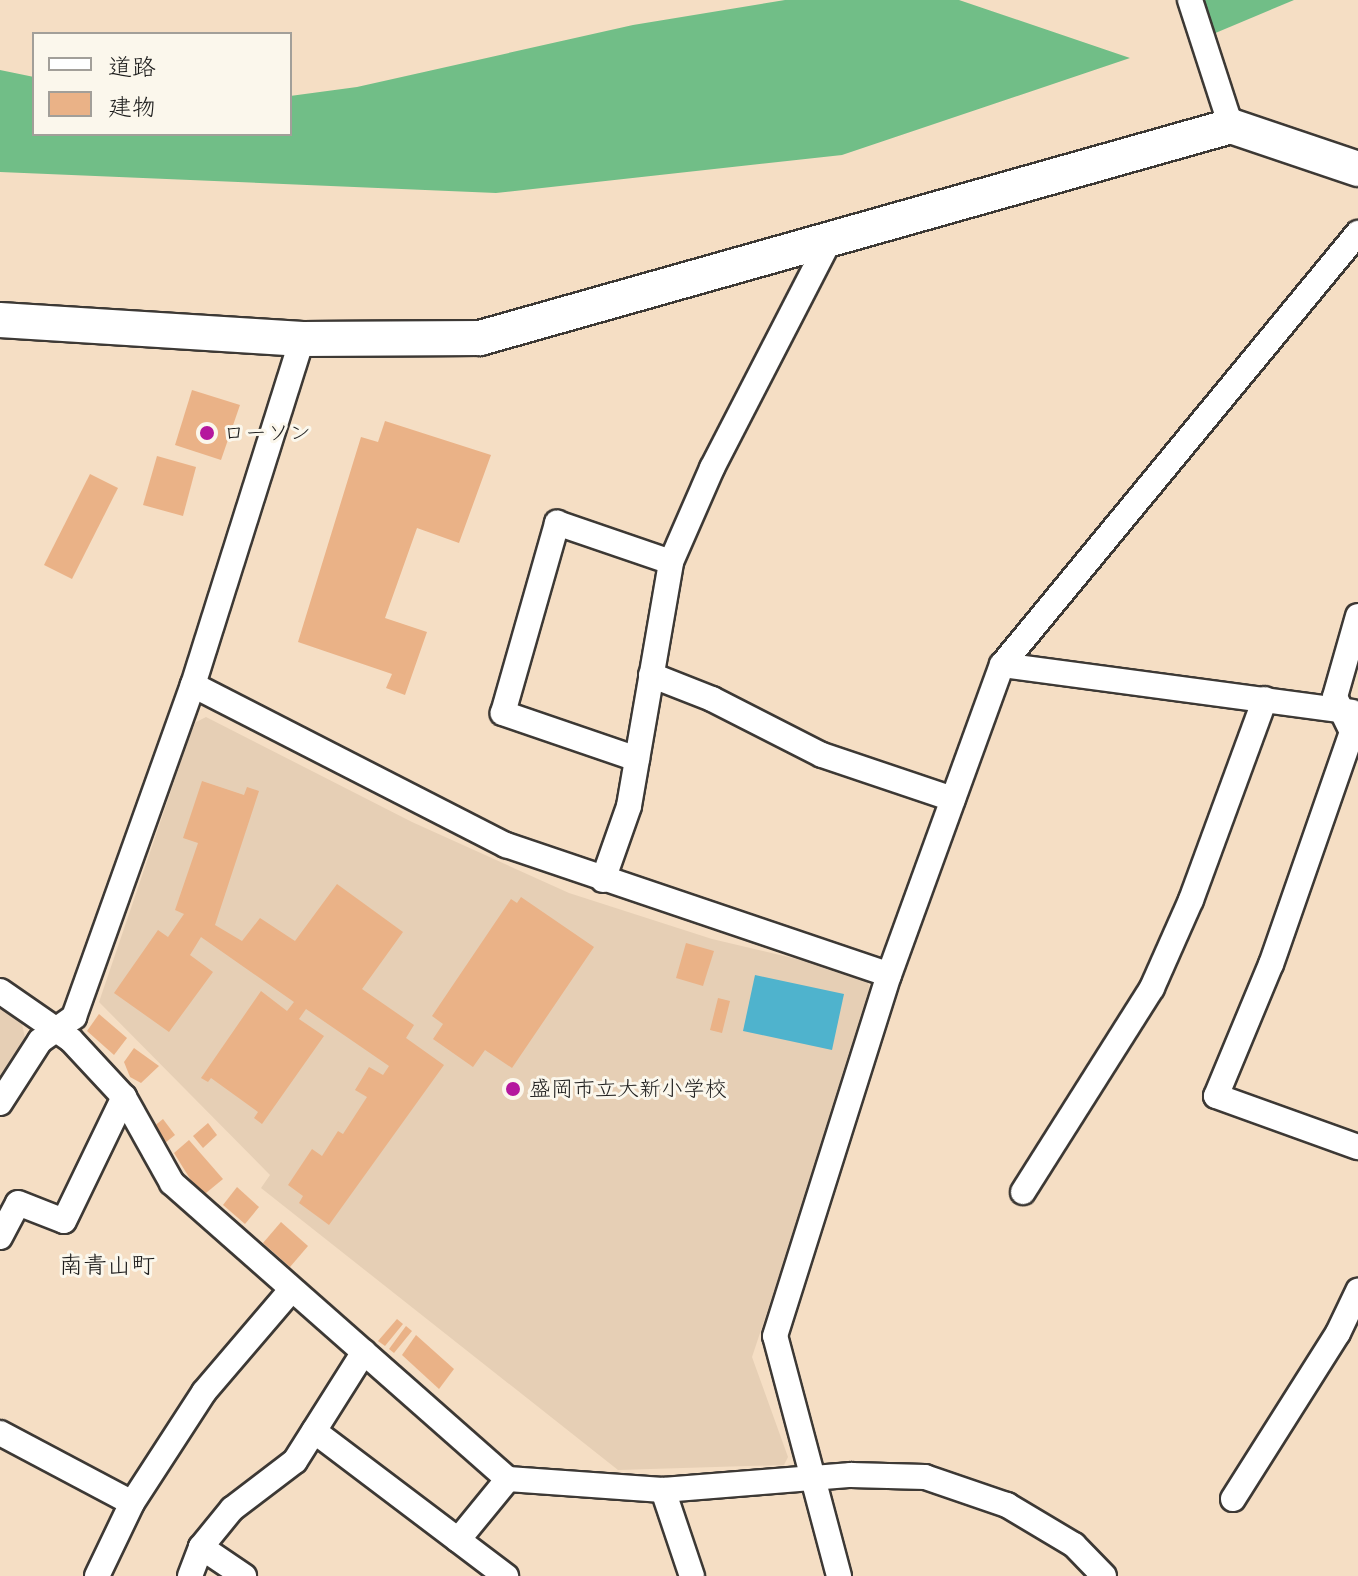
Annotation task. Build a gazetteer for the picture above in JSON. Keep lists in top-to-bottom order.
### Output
{
  "districts": ["南青山町"],
  "places": ["ローソン", "盛岡市立大新小学校"],
  "legend": ["道路", "建物"]
}
